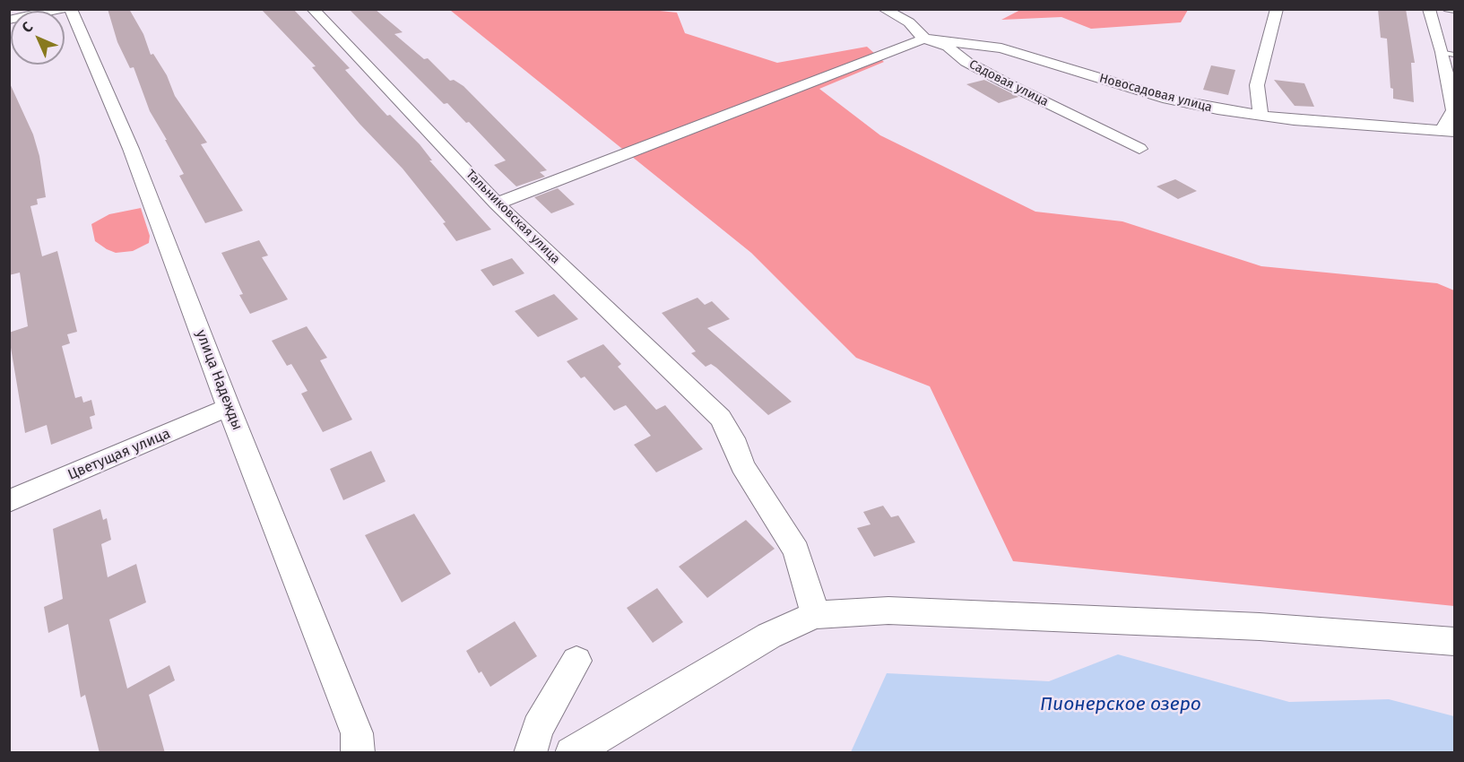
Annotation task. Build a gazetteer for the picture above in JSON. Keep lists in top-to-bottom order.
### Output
{
  "streets": {
    "street": [
      "Садовая улица",
      "Новосадовая улица",
      "Тальниковская улица",
      "улица Надежды",
      "Цветущая улица"
    ]
  },
  "crossings": [
    ["Садовая улица", "Новосадовая улица"],
    ["улица Надежды", "Цветущая улица"]
  ],
  "water": ["Пионерское озеро"],
  "north": "top left"
}
